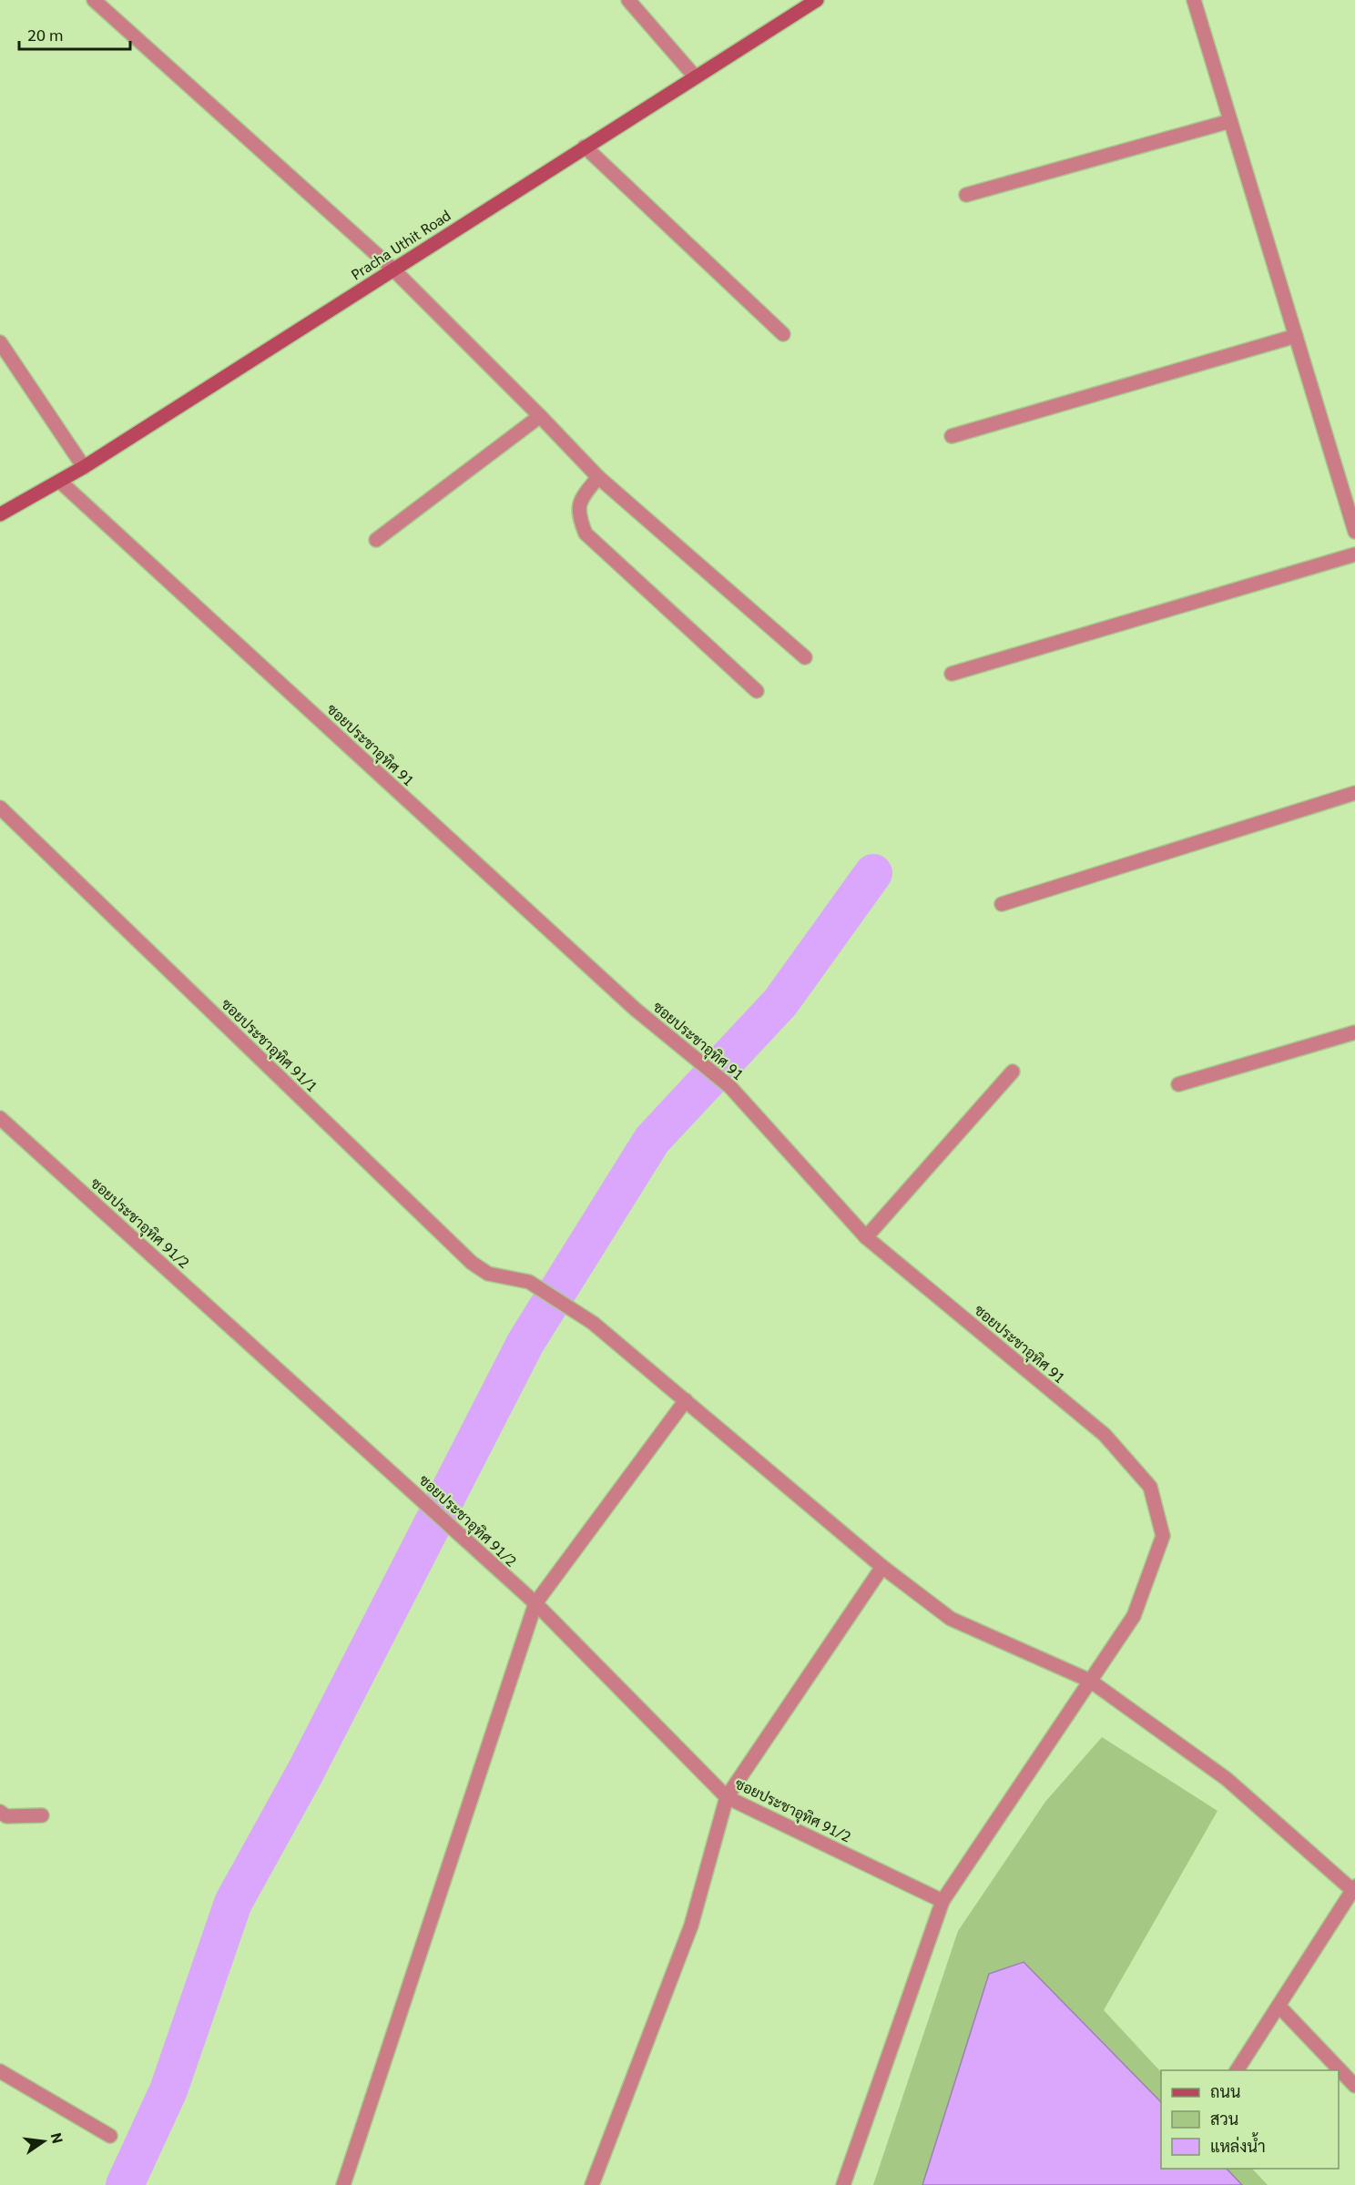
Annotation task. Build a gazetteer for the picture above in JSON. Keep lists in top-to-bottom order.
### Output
{
  "streets": {
    "main road": ["Pracha Uthit Road"],
    "street": ["ซอยประชาอุทิศ 91", "ซอยประชาอุทิศ 91/1", "ซอยประชาอุทิศ 91/2"]
  },
  "crossings": [
    ["Pracha Uthit Road", "ซอยประชาอุทิศ 91"],
    ["ซอยประชาอุทิศ 91", "ซอยประชาอุทิศ 91/2"]
  ],
  "legend": ["ถนน", "สวน", "แหล่งน้ำ"],
  "scale_bar": "20 m",
  "north": "right"
}
